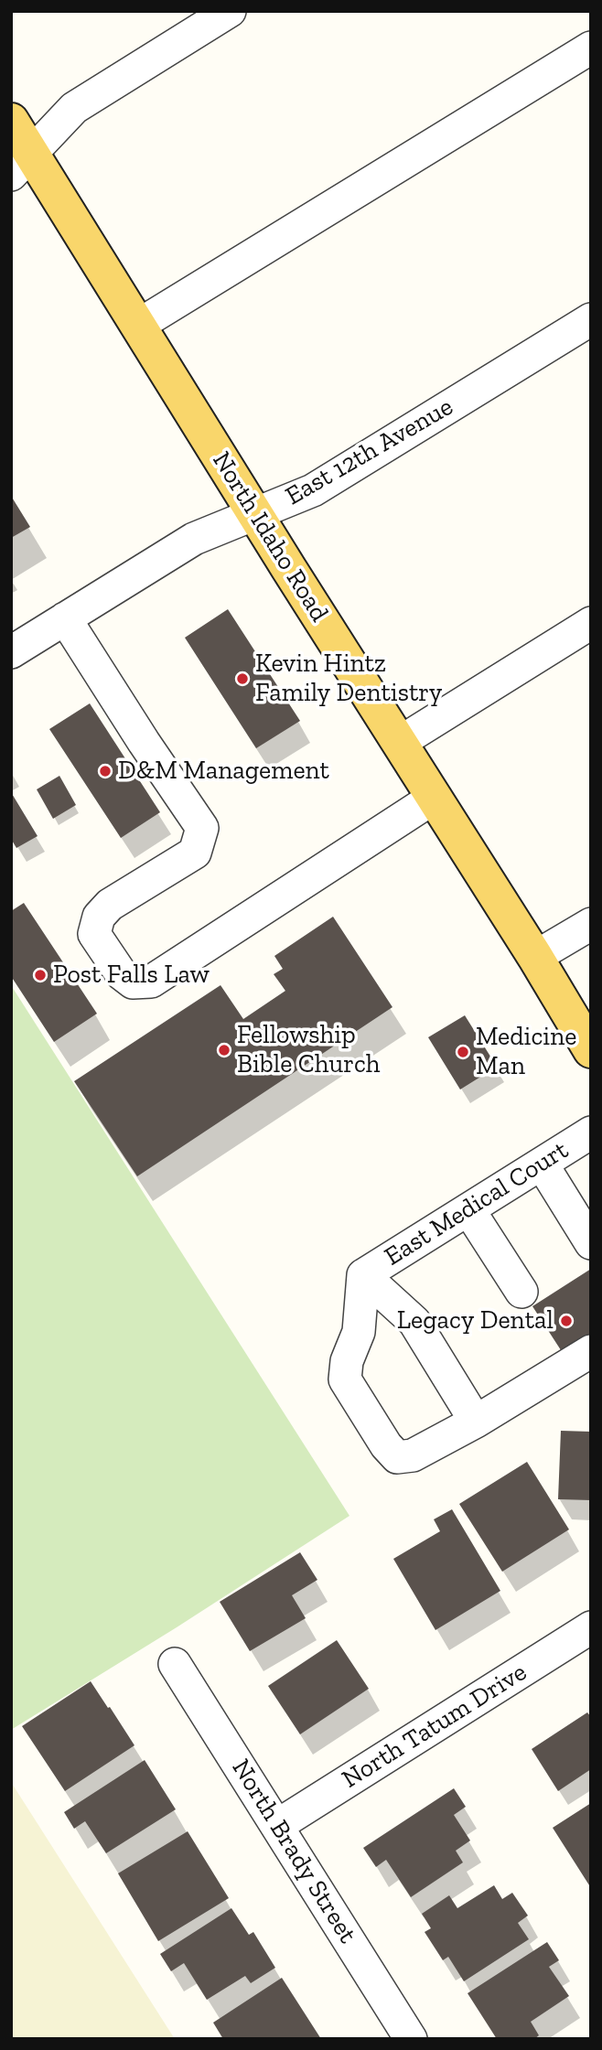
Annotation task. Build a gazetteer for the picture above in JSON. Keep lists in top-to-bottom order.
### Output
{
  "streets": {
    "main road": ["North Idaho Road"],
    "street": [
      "East 12th Avenue",
      "East Medical Court",
      "North Tatum Drive",
      "North Brady Street"
    ]
  },
  "crossings": [
    ["East 12th Avenue", "North Idaho Road"],
    ["North Tatum Drive", "North Brady Street"]
  ],
  "places": [
    "Kevin Hintz Family Dentistry",
    "D&M Management",
    "Post Falls Law",
    "Fellowship Bible Church",
    "Medicine Man",
    "Legacy Dental"
  ]
}
